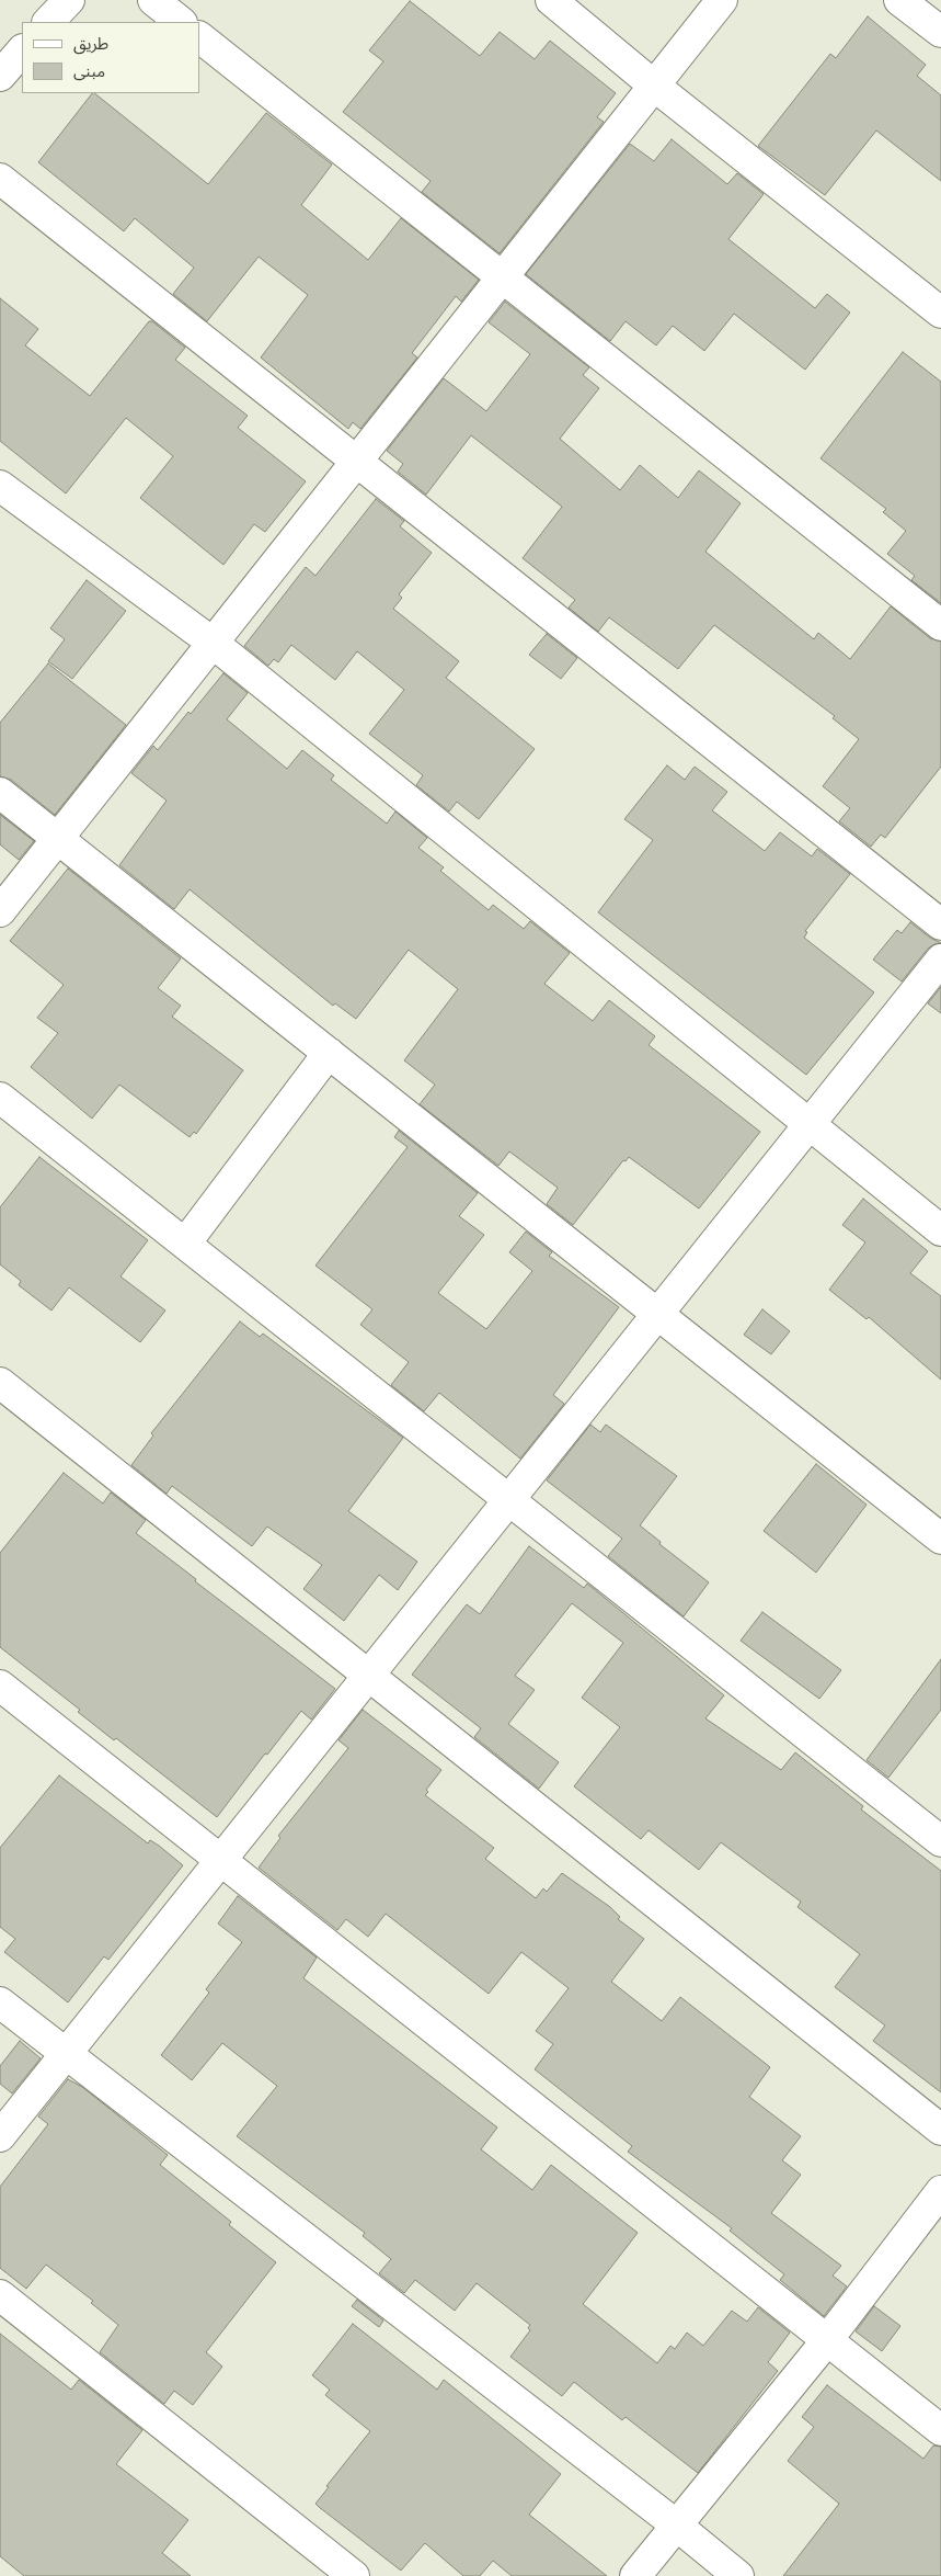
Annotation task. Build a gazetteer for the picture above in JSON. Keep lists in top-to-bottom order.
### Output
{
  "legend": ["طريق", "مبنى"]
}
